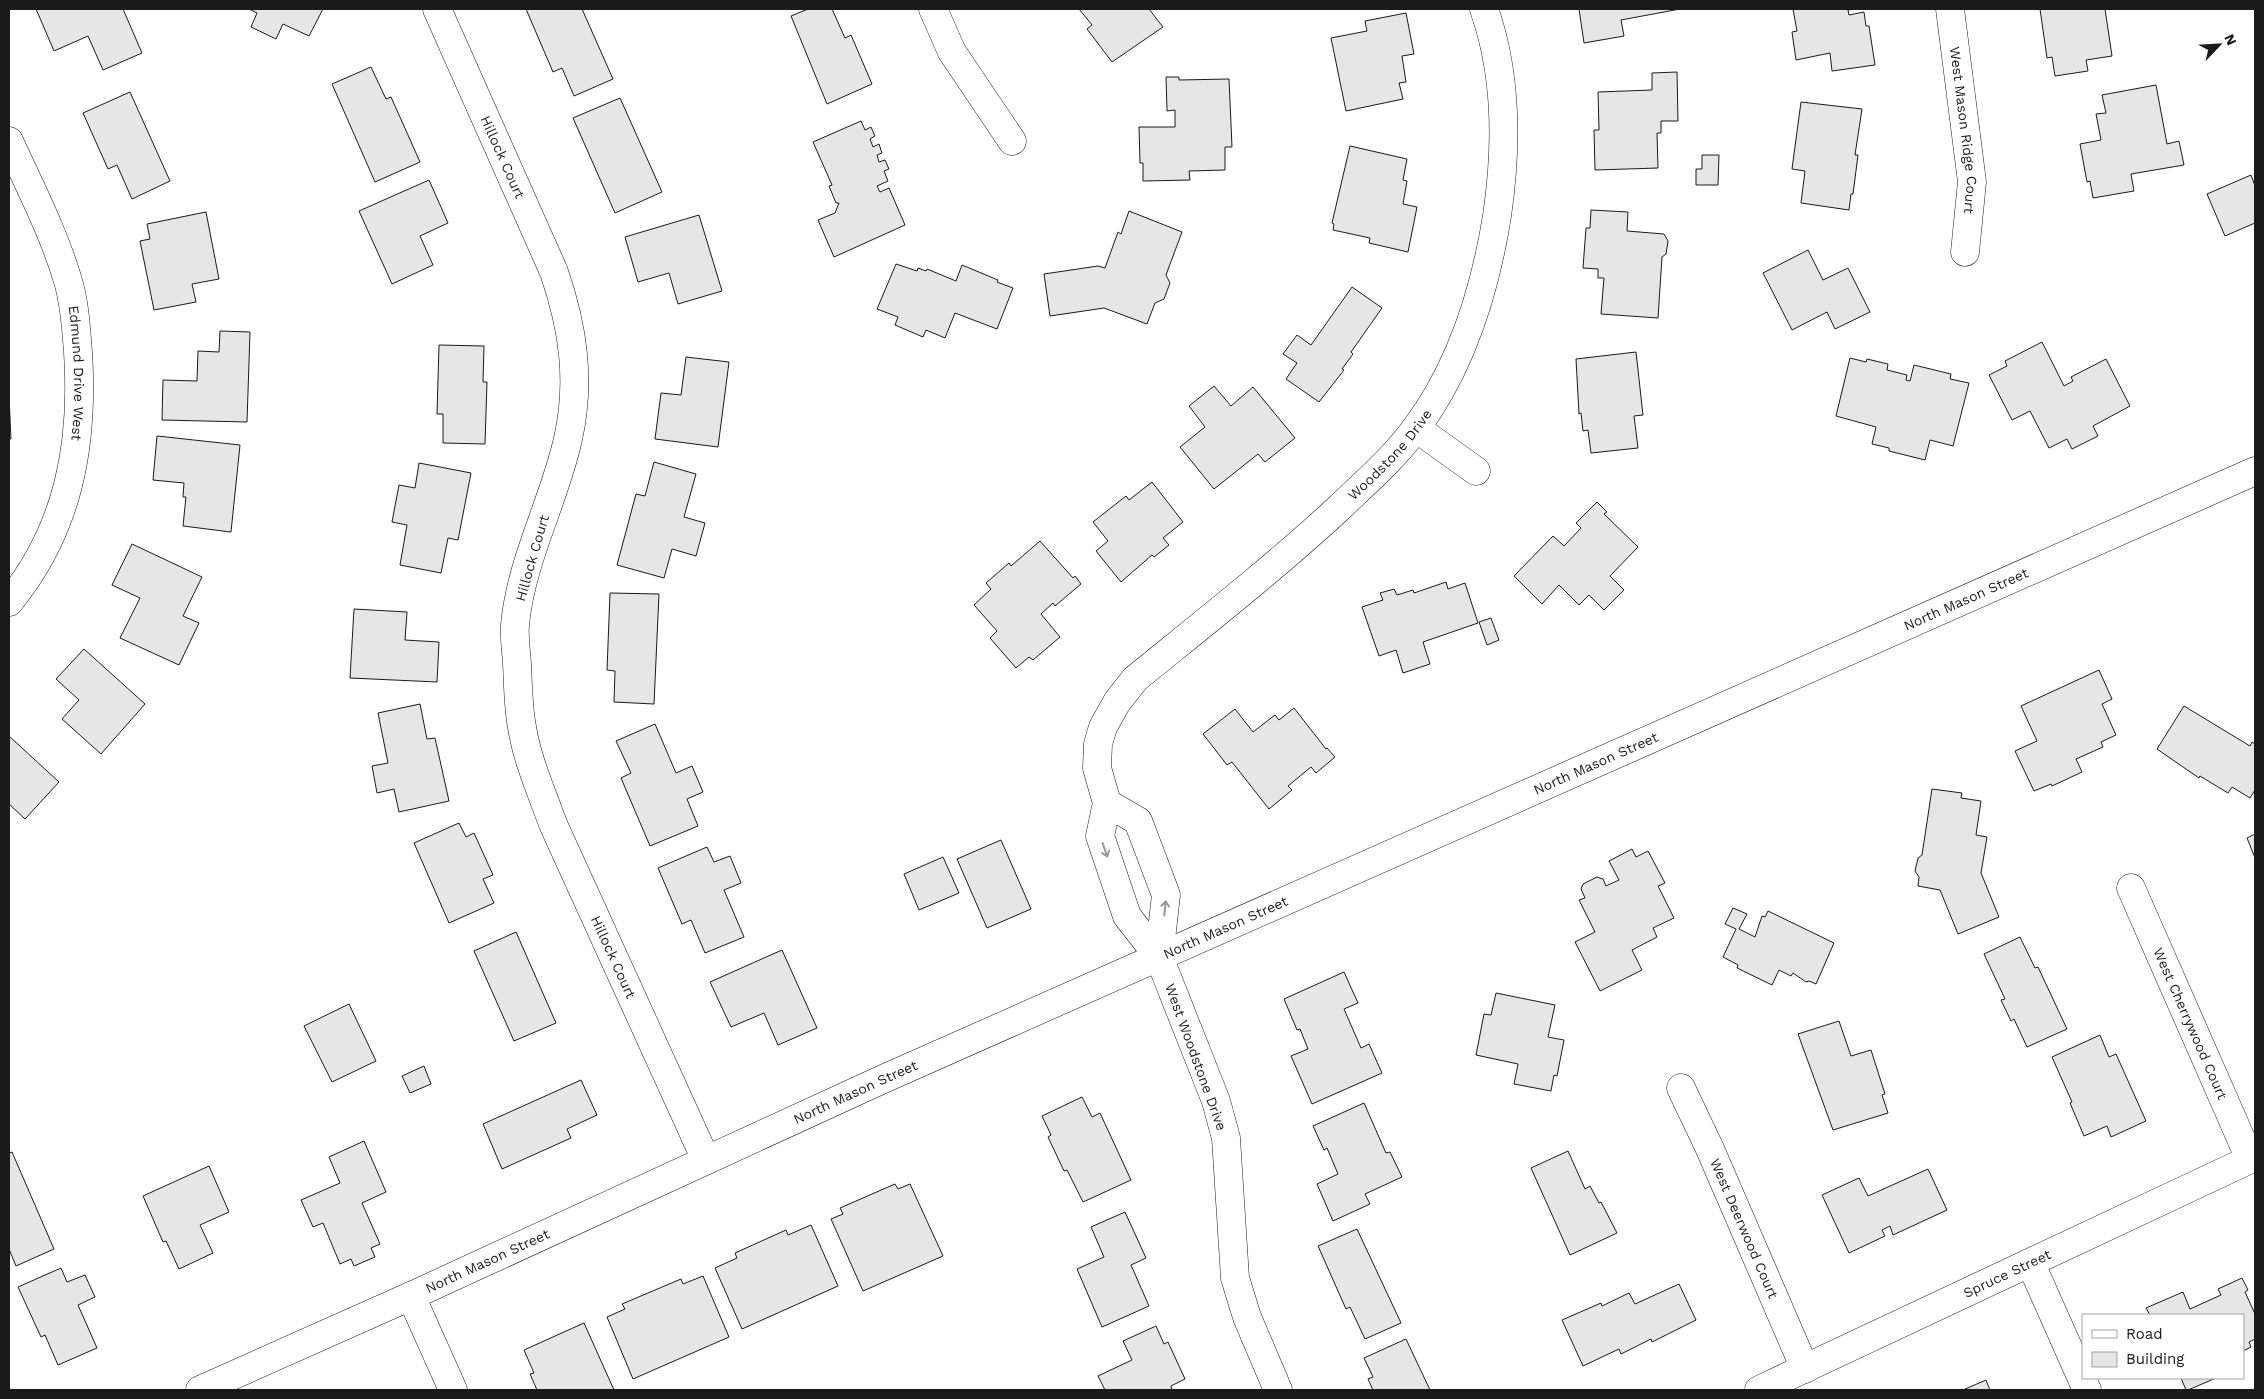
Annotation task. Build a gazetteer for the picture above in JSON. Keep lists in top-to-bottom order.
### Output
{
  "streets": {
    "street": [
      "West Mason Ridge Court",
      "Hillock Court",
      "Edmund Drive West",
      "Woodstone Drive",
      "North Mason Street",
      "West Cherrywood Court",
      "West Woodstone Drive",
      "West Deerwood Court",
      "Spruce Street"
    ]
  },
  "crossings": [
    ["Hillock Court", "North Mason Street"],
    ["Woodstone Drive", "North Mason Street"],
    ["Woodstone Drive", "West Woodstone Drive"],
    ["North Mason Street", "West Woodstone Drive"],
    ["West Cherrywood Court", "Spruce Street"],
    ["West Deerwood Court", "Spruce Street"]
  ],
  "legend": ["Road", "Building"],
  "north": "top right"
}
